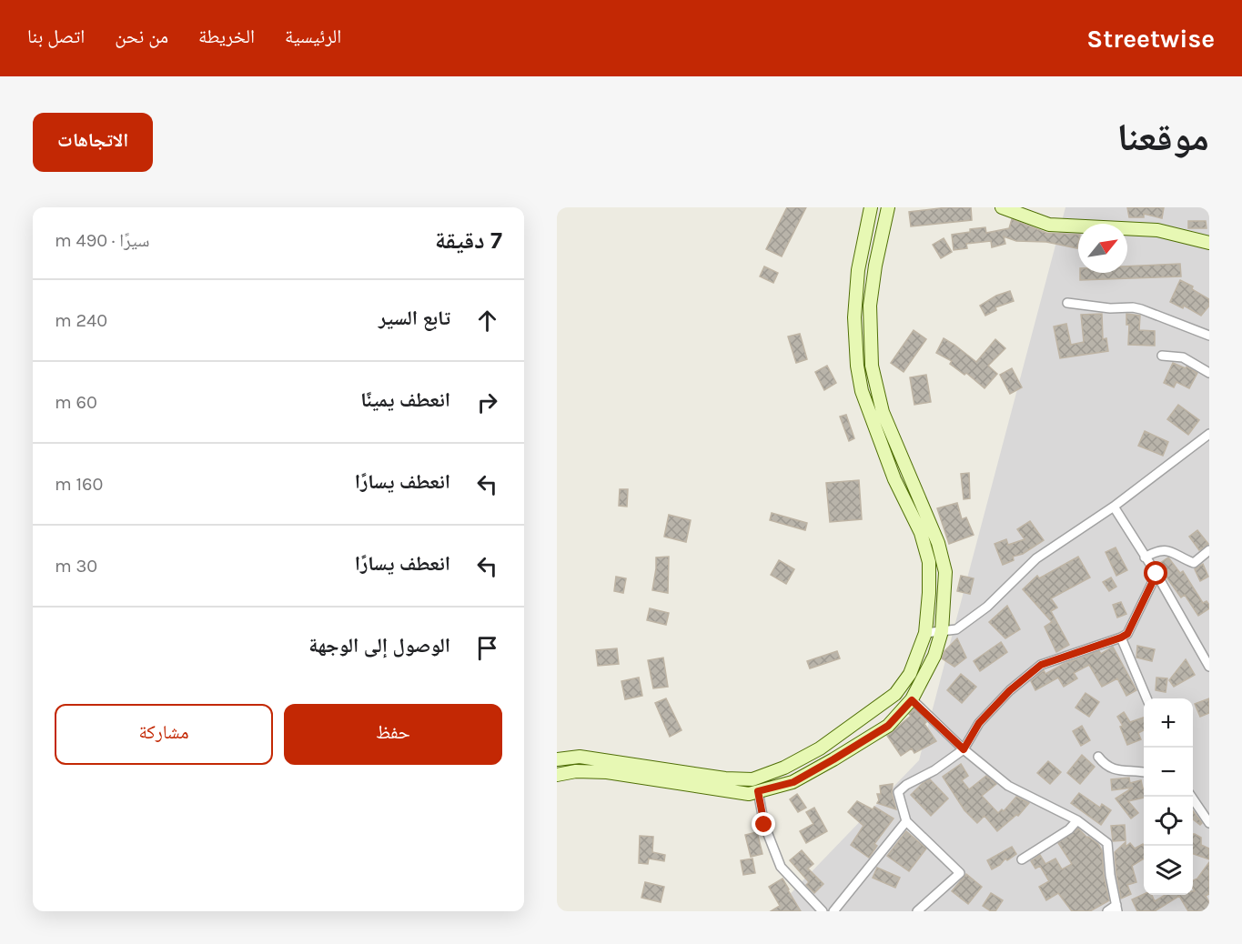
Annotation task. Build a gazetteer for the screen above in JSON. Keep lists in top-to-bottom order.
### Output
{
  "north": "top right",
  "page": {
    "header": "Streetwise",
    "nav": [
      "الرئيسية",
      "الخريطة",
      "من نحن",
      "اتصل بنا"
    ],
    "title": "موقعنا",
    "buttons": [
      "الاتجاهات",
      ["حفظ", "مشاركة"]
    ],
    "heading": ["7 دقيقة", "سيرًا · 490 m"],
    "list": [
      ["تابع السير", "240 m"],
      ["انعطف يمينًا", "60 m"],
      ["انعطف يسارًا", "160 m"],
      ["انعطف يسارًا", "30 m"],
      "الوصول إلى الوجهة"
    ],
    "map_buttons": ["+", "−"]
  }
}
